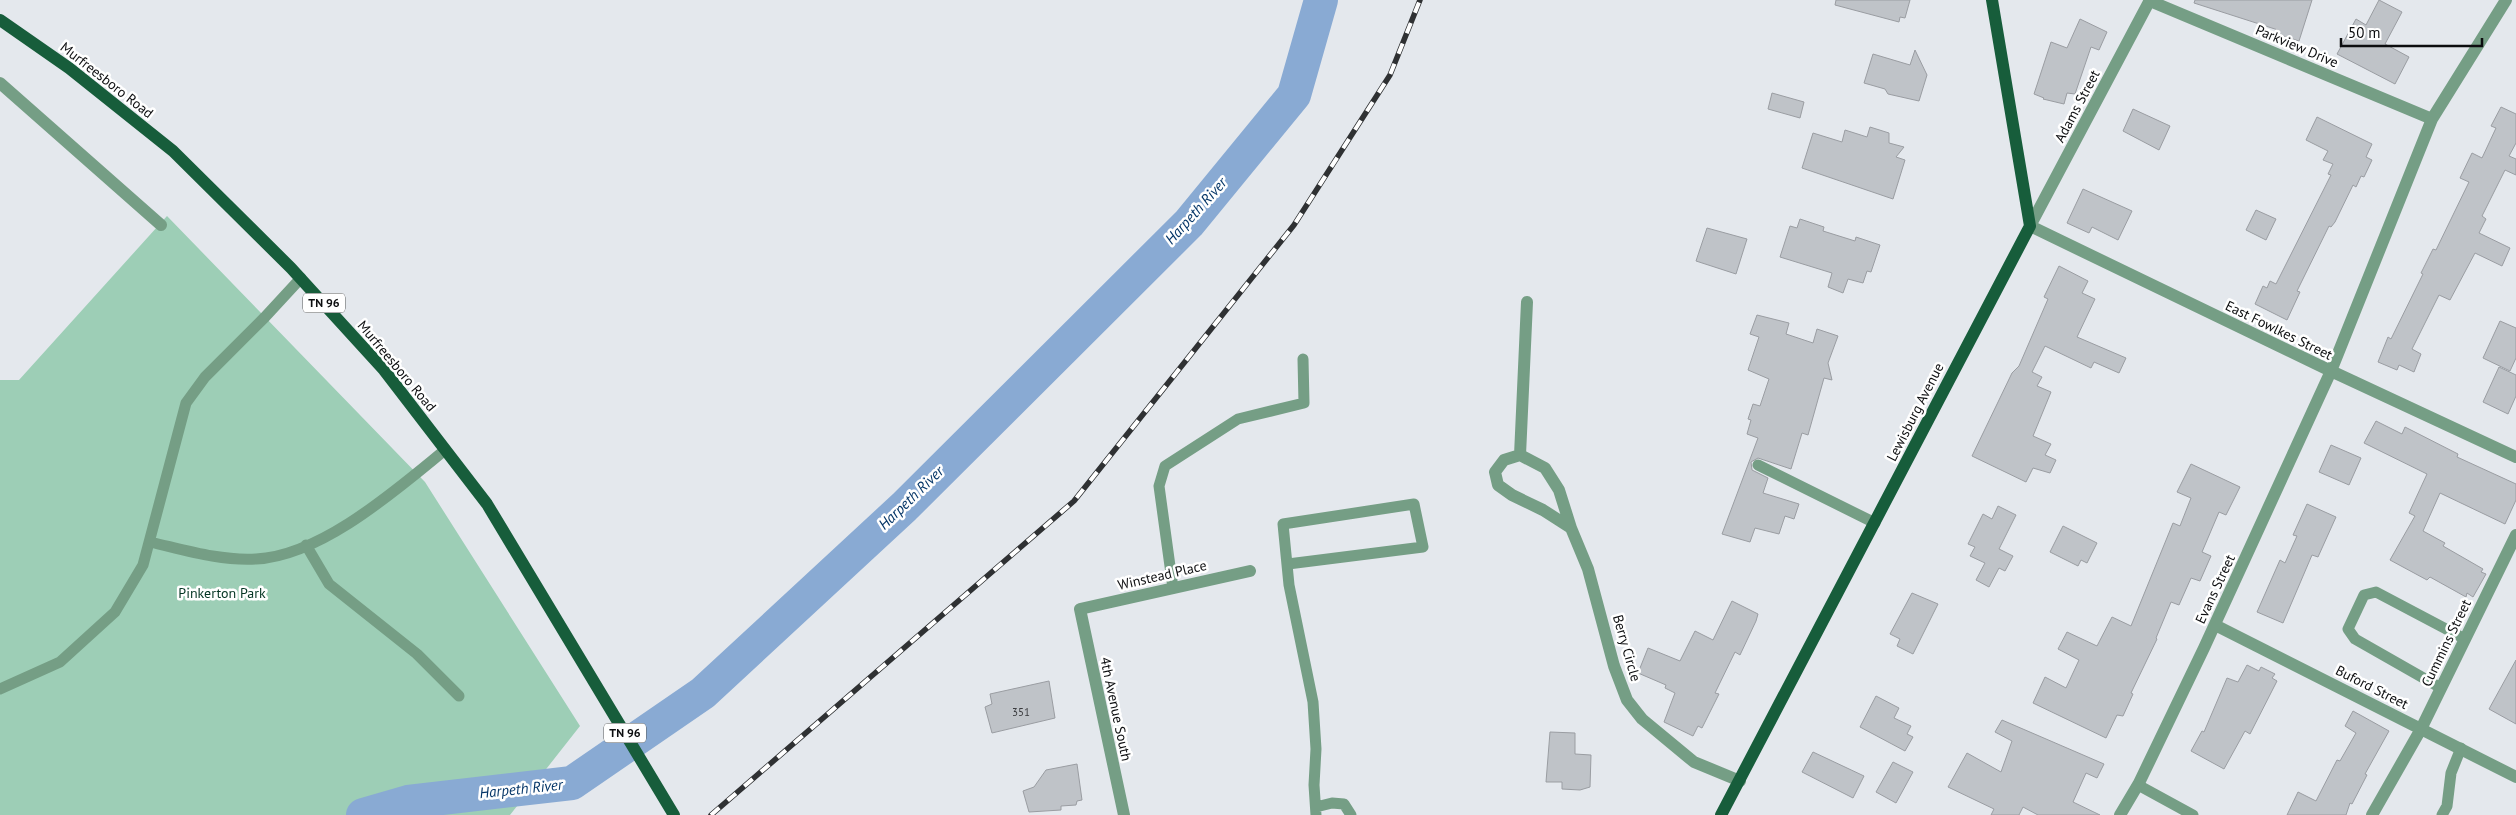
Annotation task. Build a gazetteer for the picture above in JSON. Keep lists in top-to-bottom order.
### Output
{
  "streets": {
    "main road": ["Murfreesboro Road", "TN 96", "Lewisburg Avenue"],
    "street": [
      "Parkview Drive",
      "Adams Street",
      "East Fowlkes Street",
      "Winstead Place",
      "Evans Street",
      "Cummins Street",
      "Berry Circle",
      "Buford Street",
      "4th Avenue South"
    ]
  },
  "crossings": [
    ["Parkview Drive", "Adams Street"],
    ["Adams Street", "East Fowlkes Street"],
    ["Adams Street", "Lewisburg Avenue"],
    ["East Fowlkes Street", "Lewisburg Avenue"],
    ["East Fowlkes Street", "Evans Street"],
    ["Lewisburg Avenue", "Berry Circle"],
    ["Winstead Place", "4th Avenue South"],
    ["Evans Street", "Buford Street"],
    ["Cummins Street", "Buford Street"]
  ],
  "water": ["Harpeth River"],
  "parks": ["Pinkerton Park"],
  "house_numbers": ["351"],
  "scale_bar": "50 m"
}
